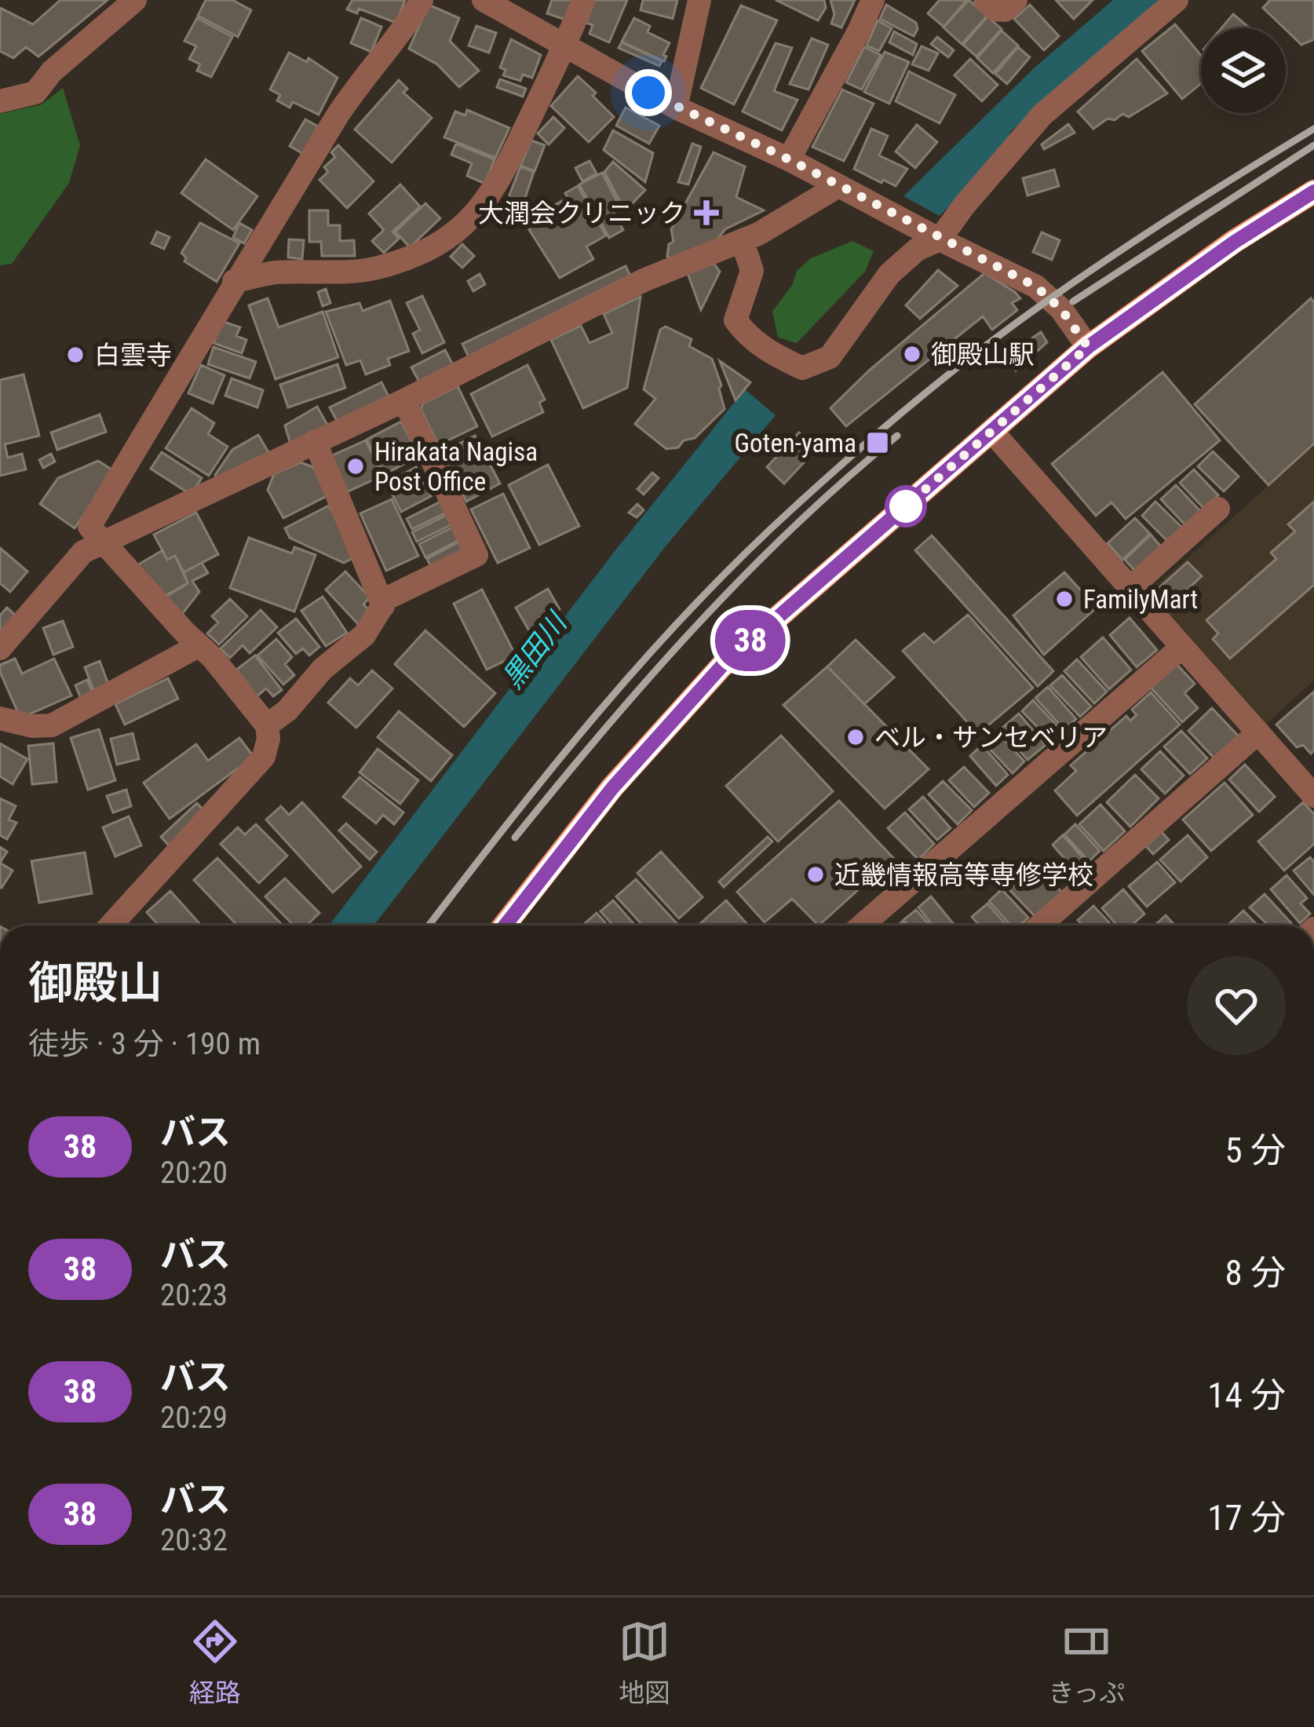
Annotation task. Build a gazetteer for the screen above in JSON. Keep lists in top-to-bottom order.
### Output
{
  "water": ["黒田川"],
  "places": {
    "health": ["大潤会クリニック"],
    "other": [
      "御殿山駅",
      "白雲寺",
      "Hirakata Nagisa Post Office",
      "FamilyMart",
      "ベル・サンセベリア",
      "近畿情報高等専修学校"
    ],
    "transit": ["Goten-yama"]
  },
  "lines": ["bus line 38"],
  "page": {
    "on_map": "38",
    "heading": ["御殿山", "徒歩 · 3 分 · 190 m"],
    "list": [
      {
        "mark": "38",
        "name": "バス",
        "note": "20:20",
        "value": "5 分"
      },
      {
        "mark": "38",
        "name": "バス",
        "note": "20:23",
        "value": "8 分"
      },
      {
        "mark": "38",
        "name": "バス",
        "note": "20:29",
        "value": "14 分"
      },
      {
        "mark": "38",
        "name": "バス",
        "note": "20:32",
        "value": "17 分"
      }
    ],
    "tabs": ["経路", "地図", "きっぷ"]
  }
}
